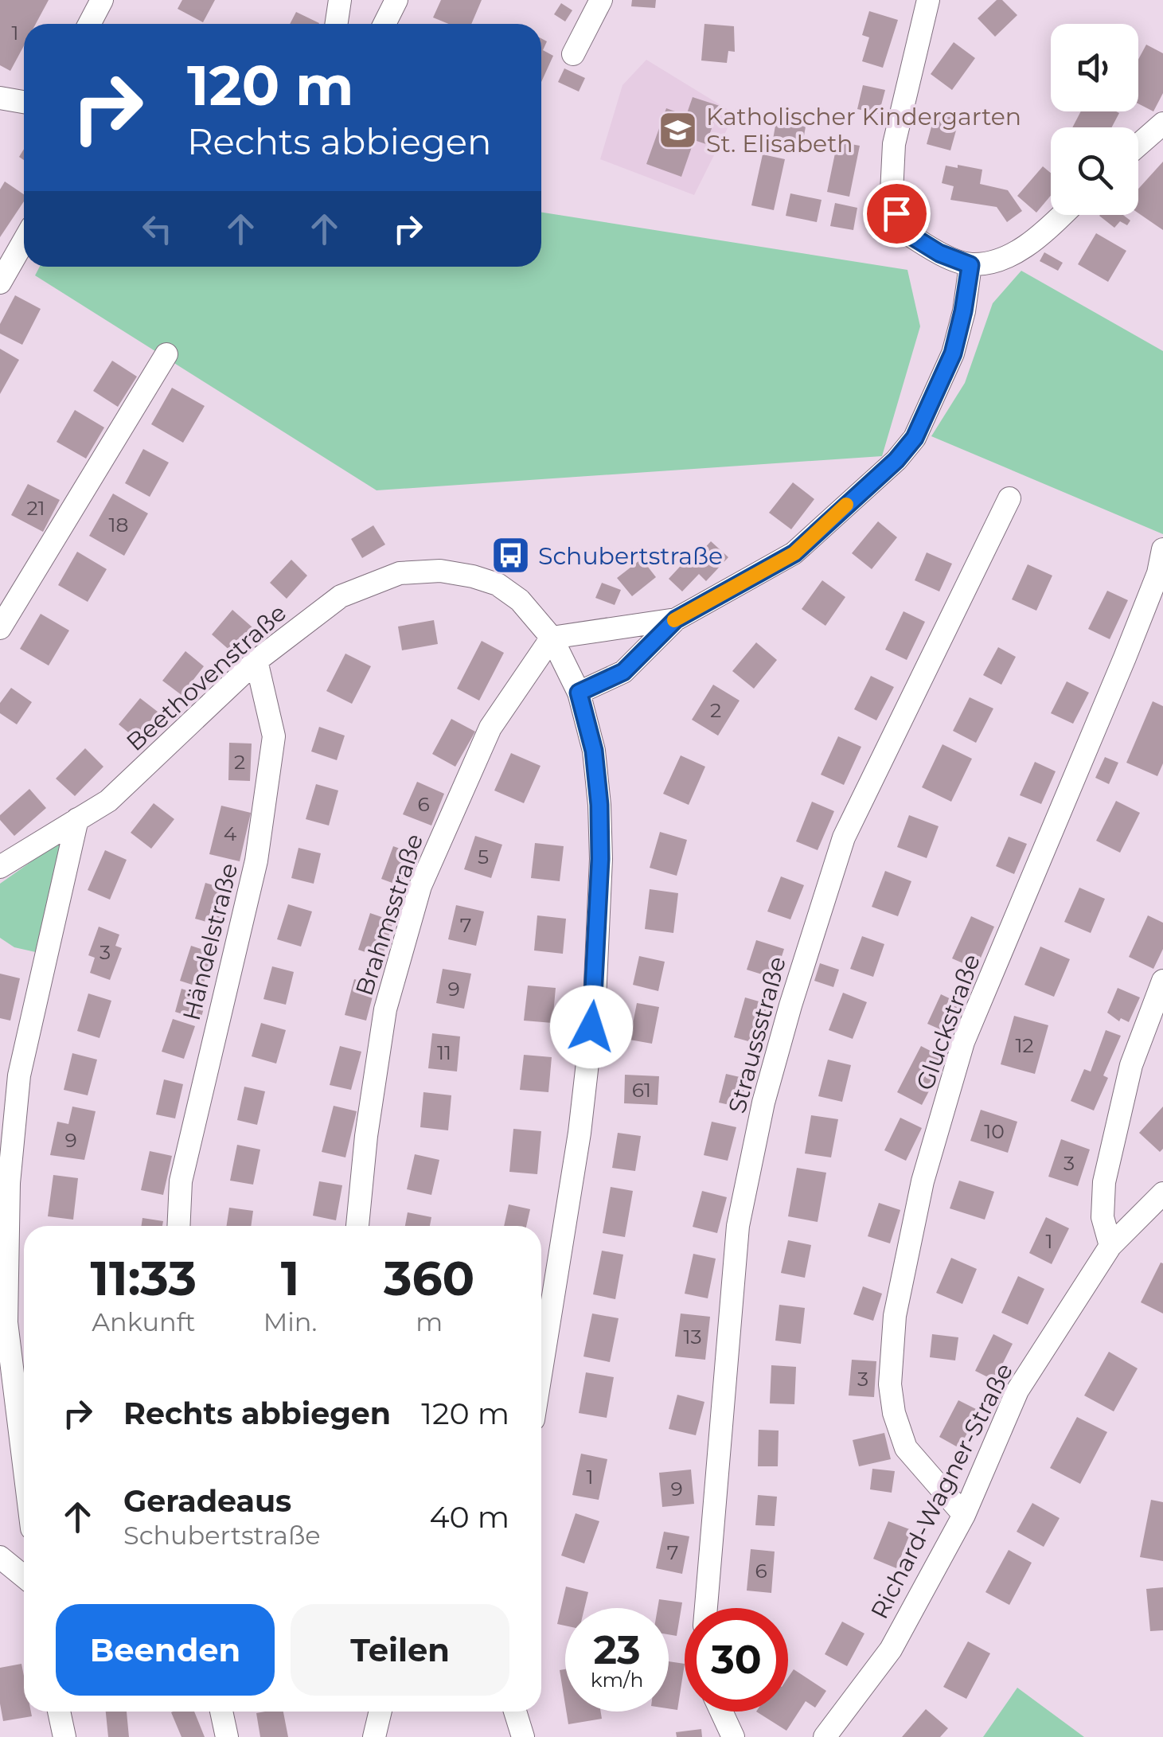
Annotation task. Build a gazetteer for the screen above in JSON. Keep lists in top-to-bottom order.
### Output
{
  "streets": {
    "street": [
      "Beethovenstraße",
      "Brahmsstraße",
      "Händelstraße",
      "Gluckstraße",
      "Straussstraße",
      "Richard-Wagner-Straße"
    ]
  },
  "crossings": [
    ["Beethovenstraße", "Brahmsstraße"],
    ["Beethovenstraße", "Händelstraße"],
    ["Gluckstraße", "Richard-Wagner-Straße"]
  ],
  "places": {
    "school or university": ["Katholischer Kindergarten St. Elisabeth"],
    "bus stop": ["Schubertstraße"]
  },
  "house_numbers": [
    "1",
    "21",
    "18",
    "2",
    "2",
    "6",
    "4",
    "5",
    "7",
    "3",
    "9",
    "12",
    "11",
    "61",
    "10",
    "9",
    "3",
    "1",
    "13",
    "3",
    "1",
    "9",
    "7",
    "6"
  ],
  "page": {
    "turn": ["120 m", "Rechts abbiegen"],
    "eta": [
      "11:33",
      "Ankunft",
      "1",
      "Min.",
      "360",
      "m"
    ],
    "list": [
      {
        "name": "Rechts abbiegen",
        "value": "120 m"
      },
      {
        "name": "Geradeaus",
        "note": "Schubertstraße",
        "value": "40 m"
      }
    ],
    "buttons": ["Beenden", "Teilen"],
    "speed": "23 km/h",
    "limit": "30"
  }
}
